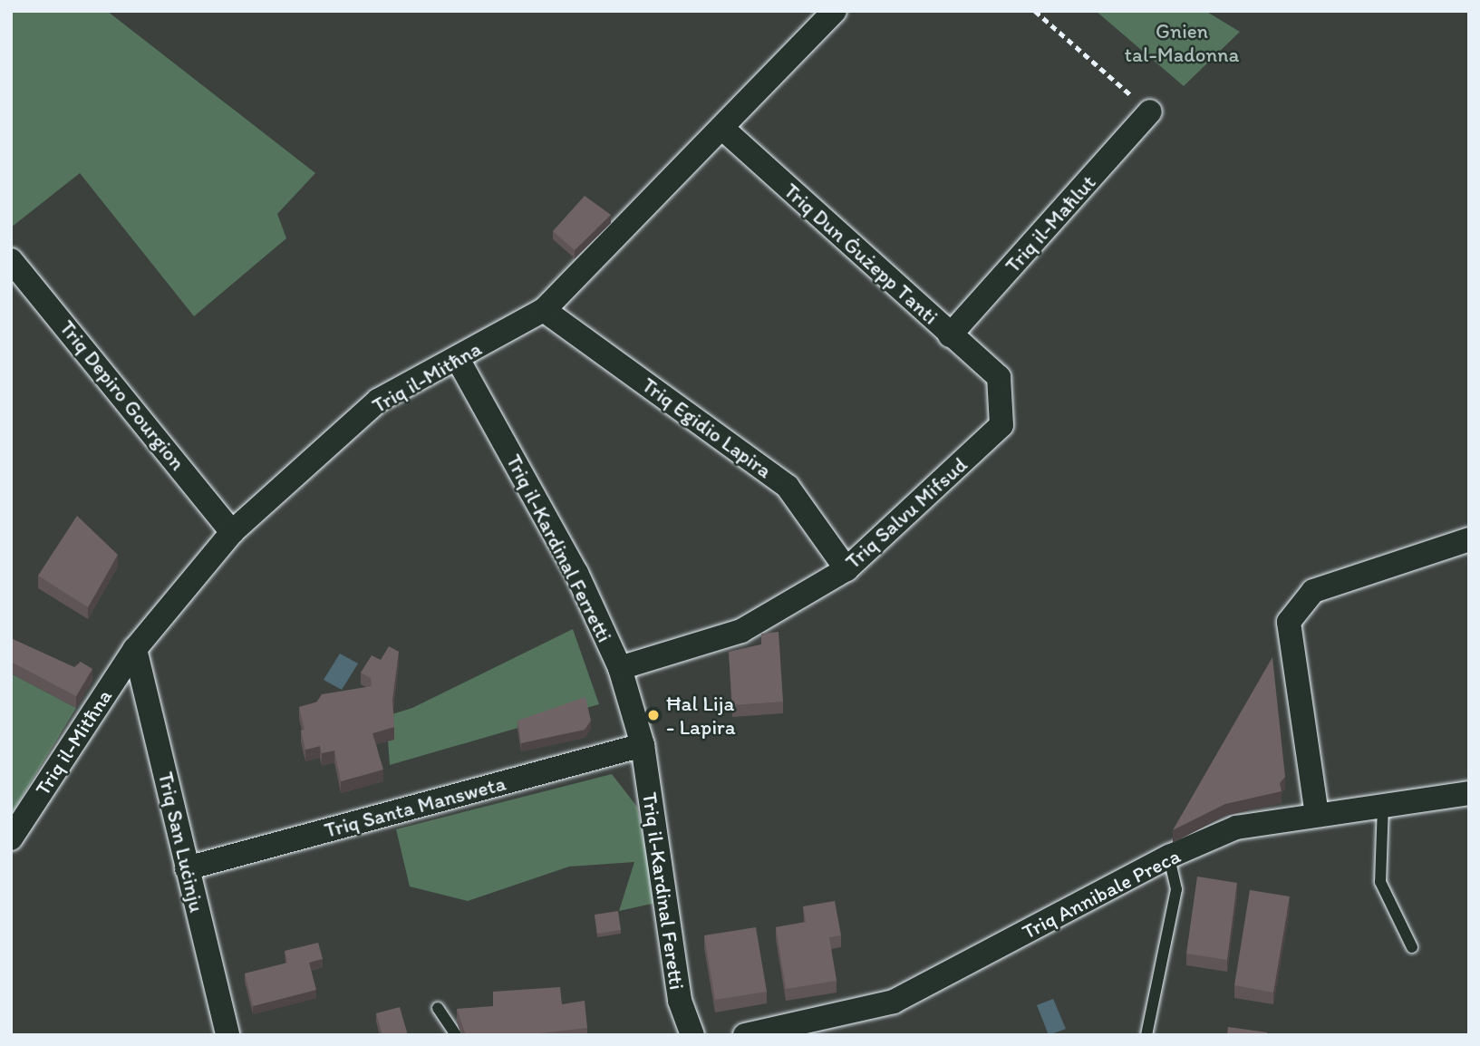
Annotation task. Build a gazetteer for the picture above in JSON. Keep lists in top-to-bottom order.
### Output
{
  "streets": {
    "street": [
      "Triq il-Maħlut",
      "Triq Dun Ġużepp Tanti",
      "Triq il-Mitħna",
      "Triq Depiro Gourgion",
      "Triq Egidio Lapira",
      "Triq Salvu Mifsud",
      "Triq il-Kardinal Ferretti",
      "Triq Santa Mansweta",
      "Triq San Luċinju",
      "Triq il-Kardinal Feretti",
      "Triq Annibale Preca"
    ]
  },
  "crossings": [
    ["Triq il-Maħlut", "Triq Dun Ġużepp Tanti"],
    ["Triq Dun Ġużepp Tanti", "Triq il-Mitħna"],
    ["Triq Dun Ġużepp Tanti", "Triq Salvu Mifsud"],
    ["Triq il-Mitħna", "Triq Depiro Gourgion"],
    ["Triq il-Mitħna", "Triq Egidio Lapira"],
    ["Triq il-Mitħna", "Triq il-Kardinal Ferretti"],
    ["Triq il-Mitħna", "Triq San Luċinju"],
    ["Triq Egidio Lapira", "Triq Salvu Mifsud"],
    ["Triq Salvu Mifsud", "Triq il-Kardinal Ferretti"],
    ["Triq il-Kardinal Ferretti", "Triq Santa Mansweta"],
    ["Triq il-Kardinal Ferretti", "Triq il-Kardinal Feretti"],
    ["Triq Santa Mansweta", "Triq San Luċinju"],
    ["Triq Santa Mansweta", "Triq il-Kardinal Feretti"]
  ],
  "parks": ["Gnien tal-Madonna"],
  "places": ["Ħal Lija - Lapira"]
}
